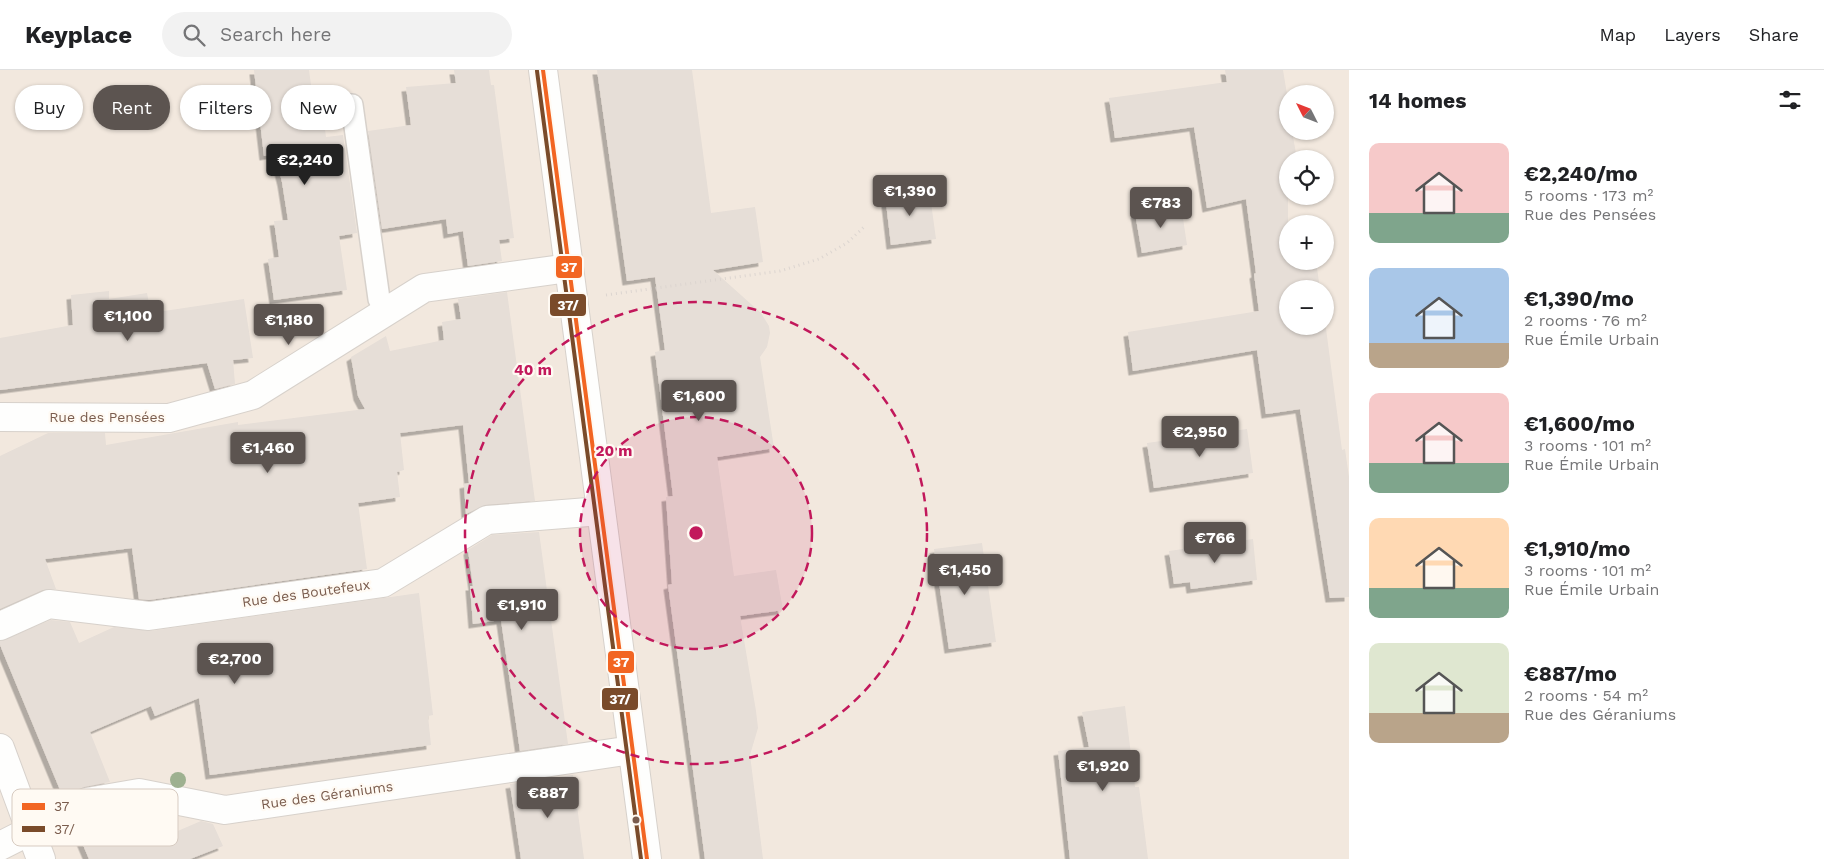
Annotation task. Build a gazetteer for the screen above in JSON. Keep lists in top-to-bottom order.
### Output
{
  "streets": {
    "street": ["Rue des Pensées", "Rue des Boutefeux", "Rue des Géraniums"]
  },
  "lines": ["transit line 37", "transit line 37/"],
  "legend": ["37", "37/"],
  "north": "top left",
  "page": {
    "header": "Keyplace",
    "search": "Search here",
    "nav": ["Map", "Layers", "Share"],
    "heading": "14 homes",
    "map_buttons": ["+", "−"],
    "chip": [
      "Buy",
      "Rent",
      "Filters",
      "New"
    ],
    "list": [
      {
        "name": "€2,240/mo",
        "note": "5 rooms · 173 m² · Rue des Pensées"
      },
      {
        "name": "€1,390/mo",
        "note": "2 rooms · 76 m² · Rue Émile Urbain"
      },
      {
        "name": "€1,600/mo",
        "note": "3 rooms · 101 m² · Rue Émile Urbain"
      },
      {
        "name": "€1,910/mo",
        "note": "3 rooms · 101 m² · Rue Émile Urbain"
      },
      {
        "name": "€887/mo",
        "note": "2 rooms · 54 m² · Rue des Géraniums"
      }
    ],
    "price": [
      "€2,240",
      "€1,390",
      "€783",
      "€1,100",
      "€1,180",
      "€1,600",
      "€2,950",
      "€1,460",
      "€766",
      "€1,450",
      "€1,910",
      "€2,700",
      "€1,920",
      "€887"
    ]
  },
  "rings": ["40 m", "20 m"]
}
